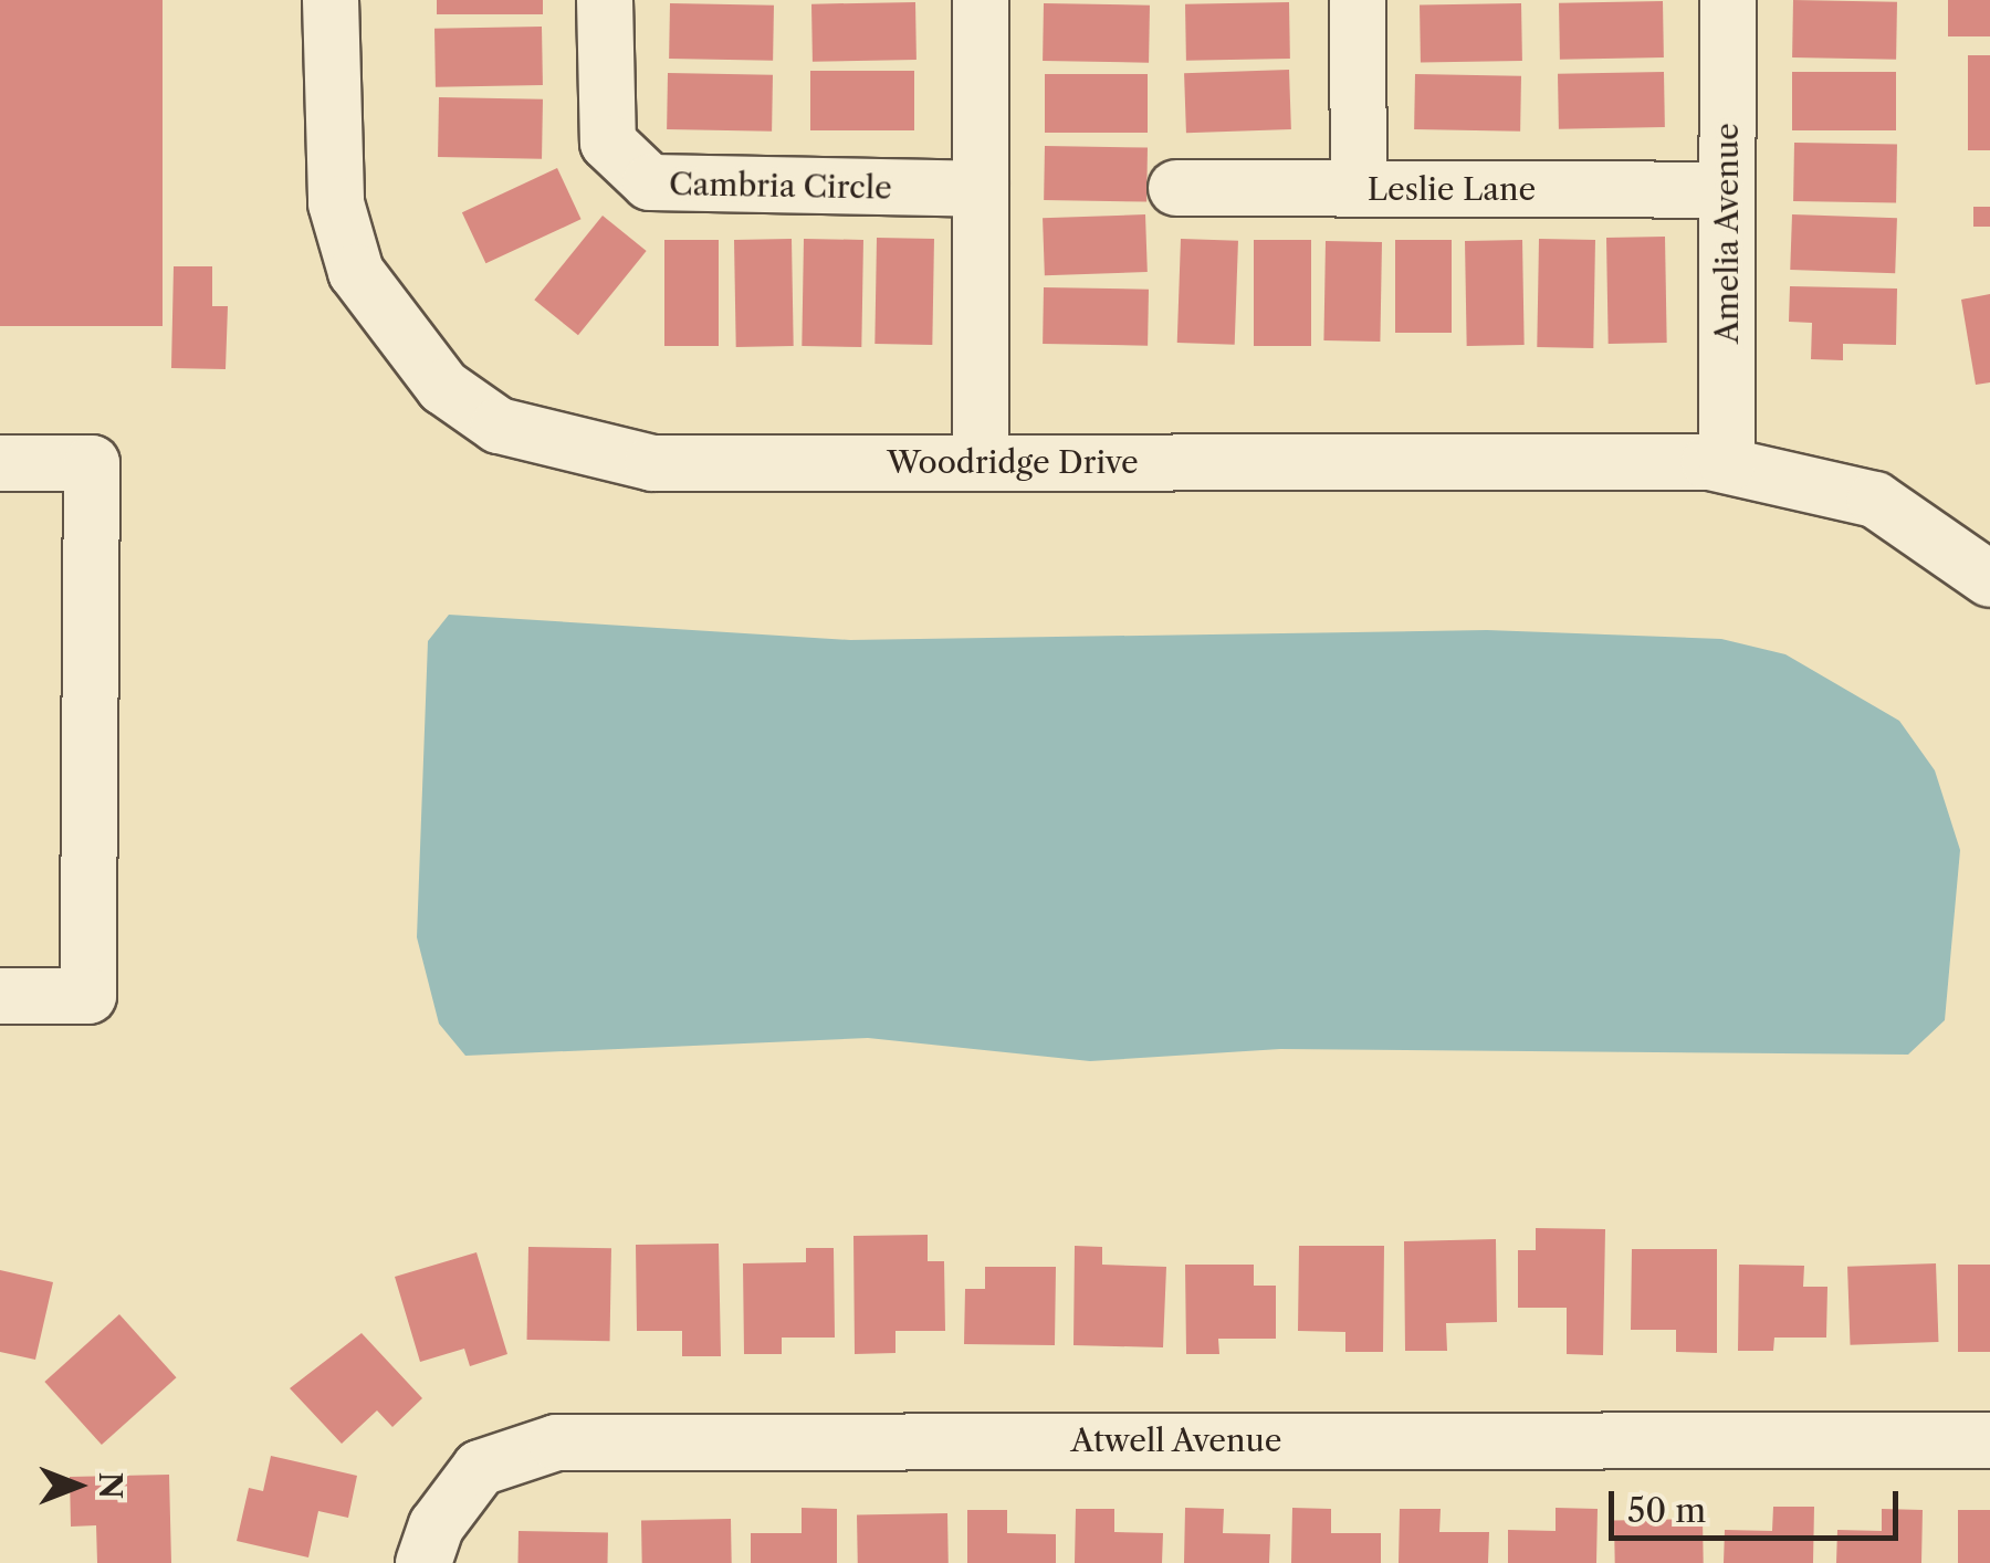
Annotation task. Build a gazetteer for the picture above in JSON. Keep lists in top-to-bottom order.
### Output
{
  "streets": {
    "street": [
      "Cambria Circle",
      "Leslie Lane",
      "Amelia Avenue",
      "Woodridge Drive",
      "Atwell Avenue"
    ]
  },
  "crossings": [
    ["Leslie Lane", "Amelia Avenue"],
    ["Amelia Avenue", "Woodridge Drive"]
  ],
  "scale_bar": "50 m",
  "north": "right"
}
